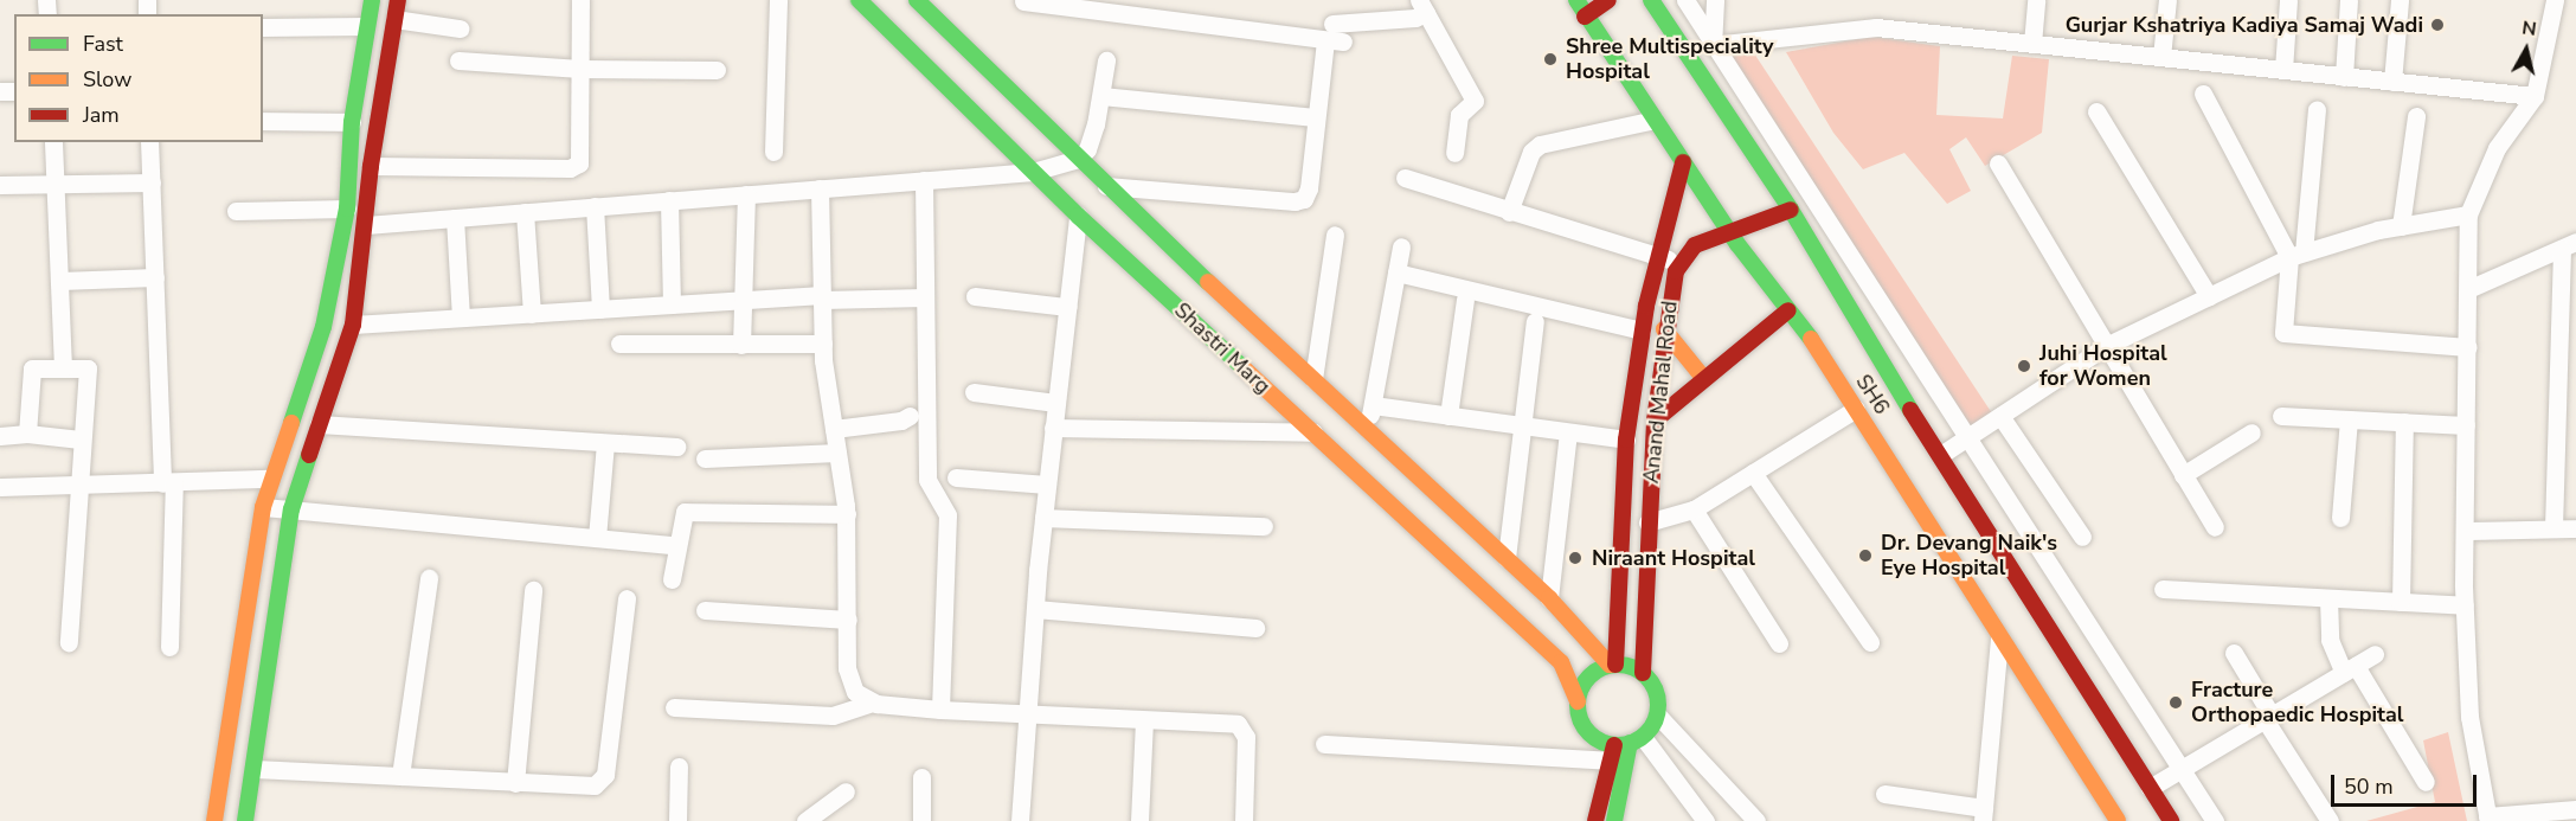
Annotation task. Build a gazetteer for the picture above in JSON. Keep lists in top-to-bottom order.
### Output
{
  "streets": {
    "street": ["Shastri Marg", "Anand Mahal Road", "SH6"]
  },
  "crossings": [
    ["Shastri Marg", "Anand Mahal Road"],
    ["Anand Mahal Road", "SH6"]
  ],
  "places": [
    "Gurjar Kshatriya Kadiya Samaj Wadi",
    "Shree Multispeciality Hospital",
    "Juhi Hospital for Women",
    "Dr. Devang Naik's Eye Hospital",
    "Niraant Hospital",
    "Fracture Orthopaedic Hospital"
  ],
  "legend": ["Fast", "Slow", "Jam"],
  "scale_bar": "50 m",
  "north": "top"
}
